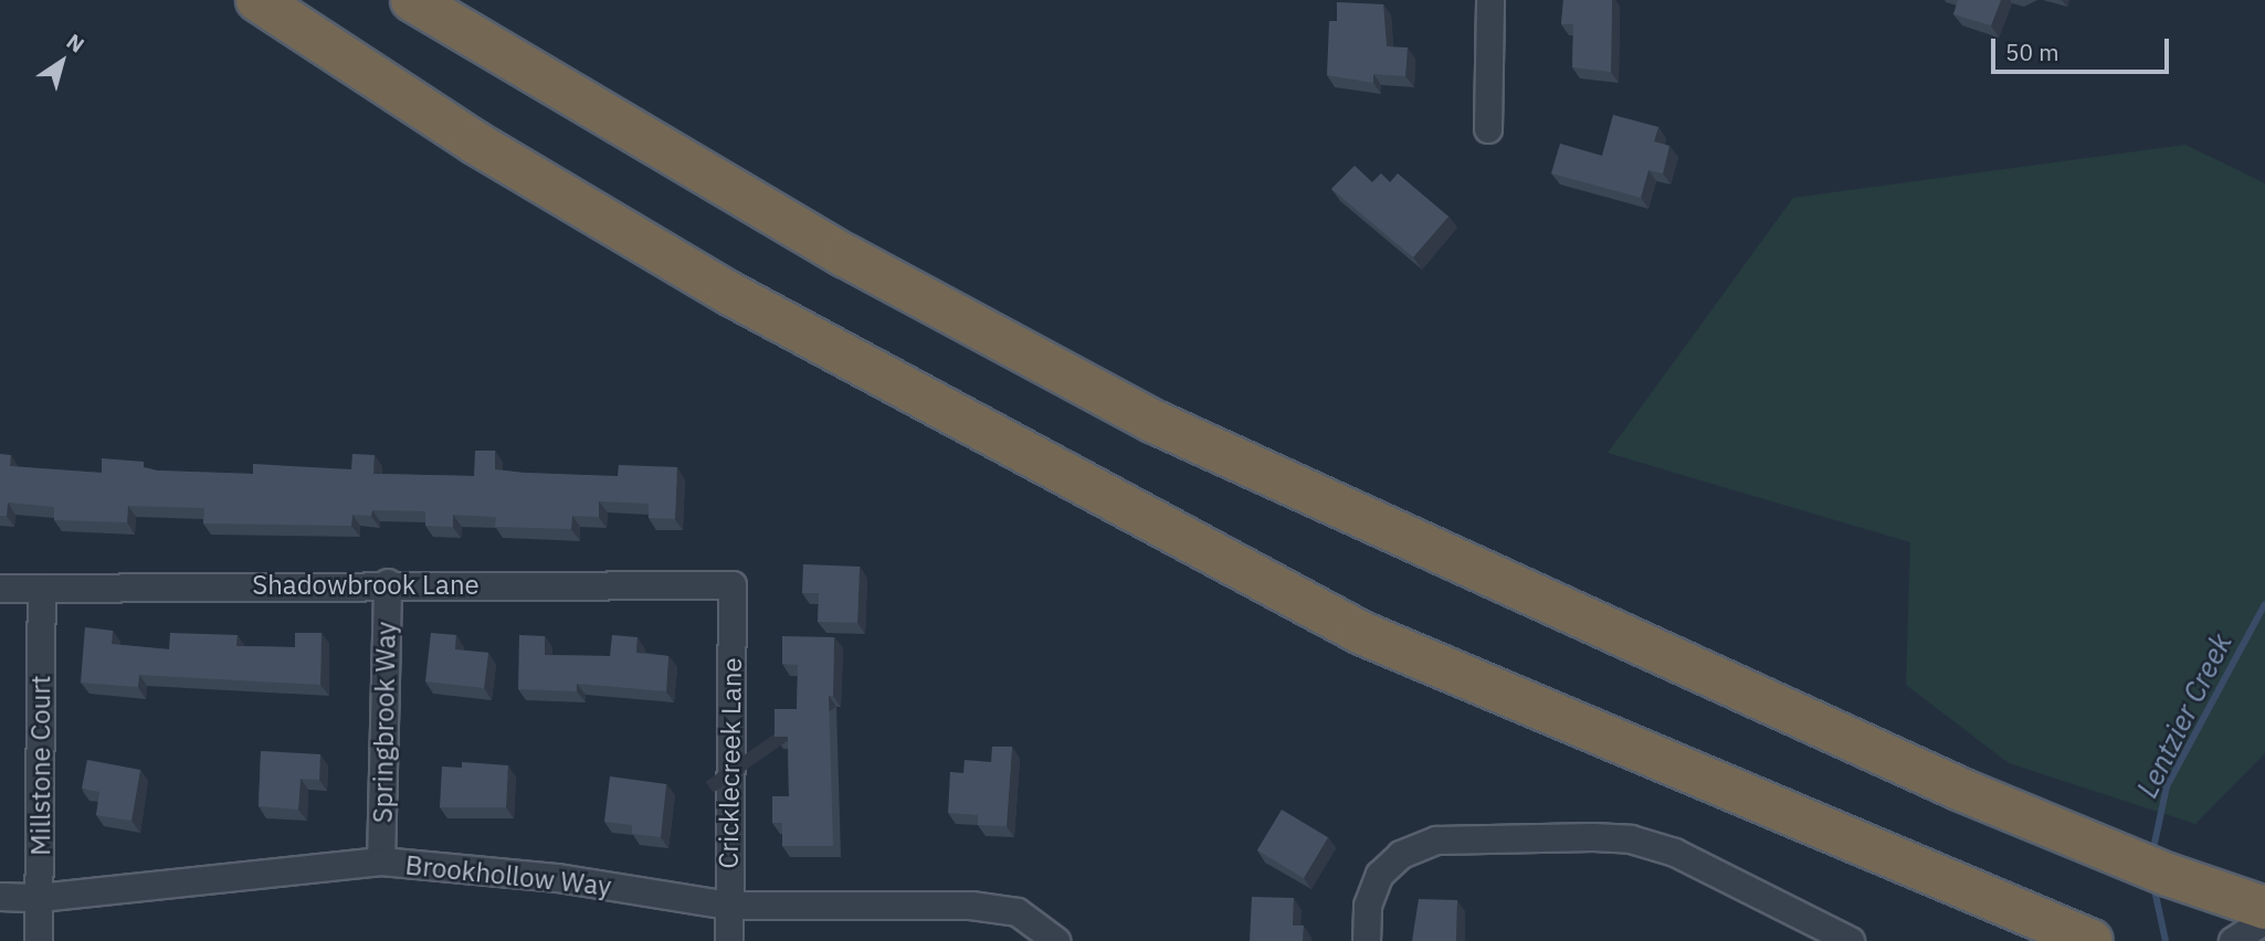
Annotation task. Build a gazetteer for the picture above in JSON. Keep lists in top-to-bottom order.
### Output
{
  "streets": {
    "street": [
      "Shadowbrook Lane",
      "Springbrook Way",
      "Cricklecreek Lane",
      "Millstone Court",
      "Brookhollow Way"
    ]
  },
  "crossings": [
    ["Shadowbrook Lane", "Springbrook Way"],
    ["Shadowbrook Lane", "Cricklecreek Lane"],
    ["Shadowbrook Lane", "Millstone Court"],
    ["Springbrook Way", "Brookhollow Way"],
    ["Cricklecreek Lane", "Brookhollow Way"],
    ["Millstone Court", "Brookhollow Way"]
  ],
  "water": ["Lentzier Creek"],
  "scale_bar": "50 m",
  "north": "top right"
}
